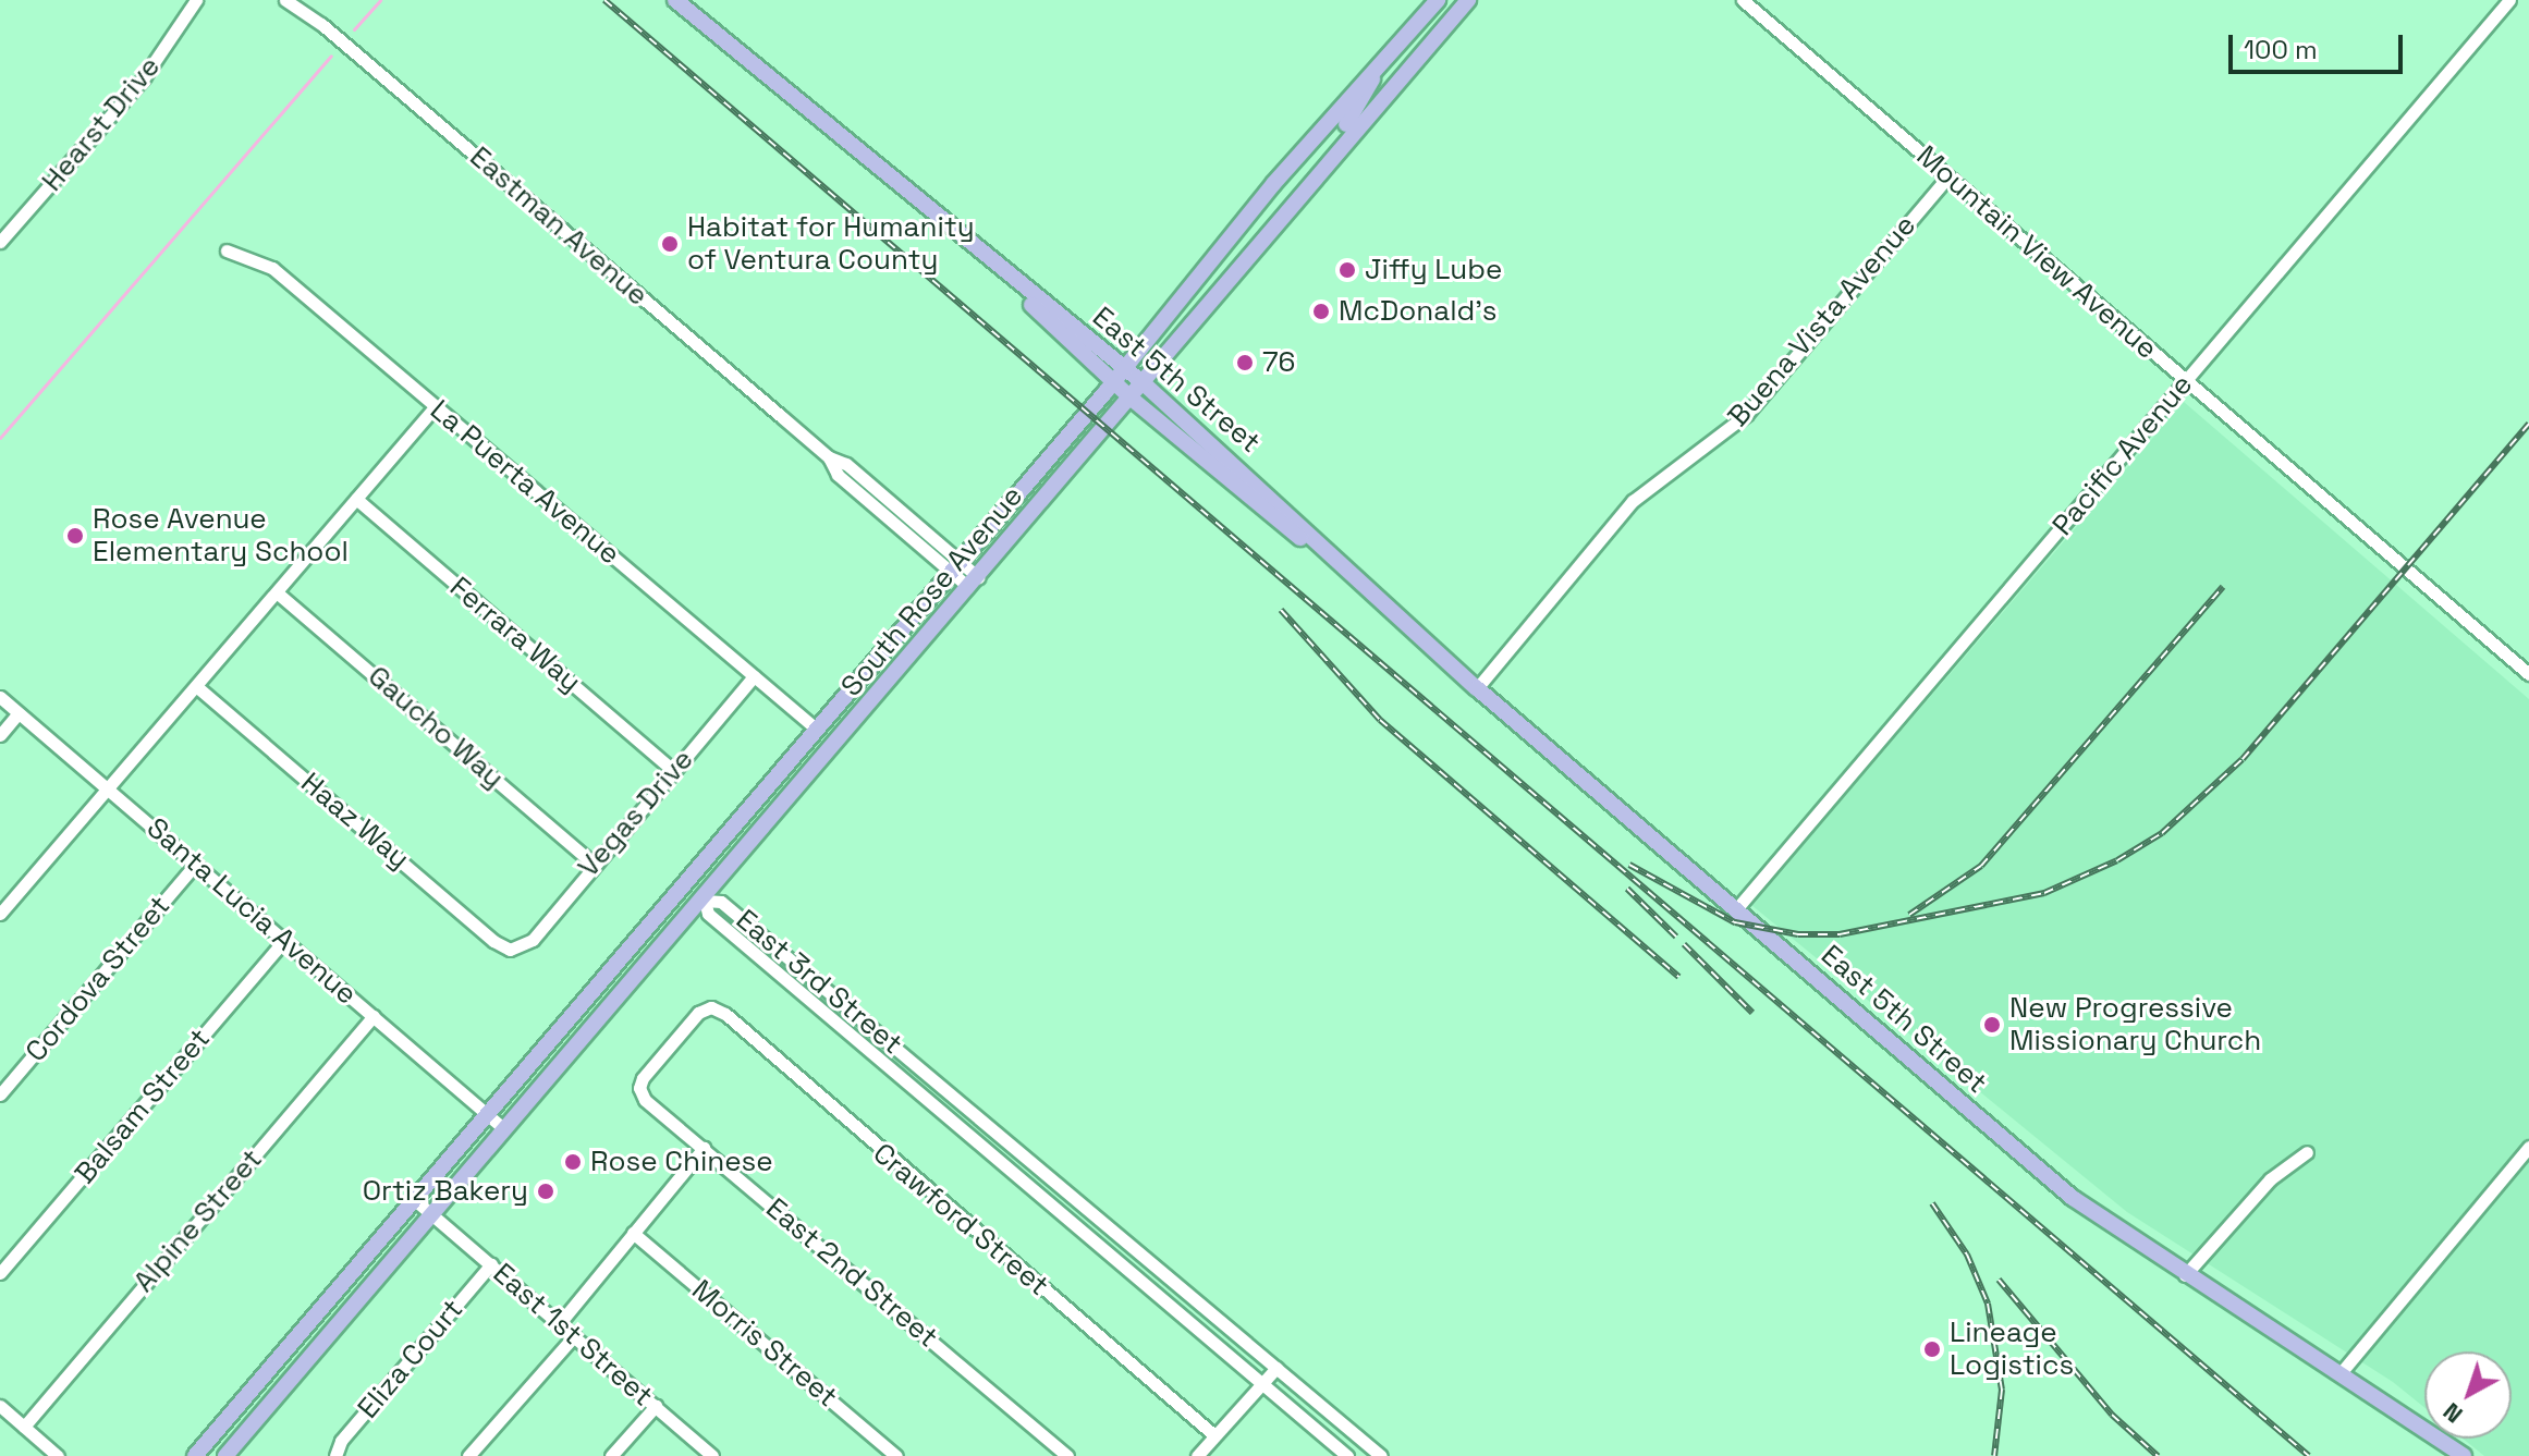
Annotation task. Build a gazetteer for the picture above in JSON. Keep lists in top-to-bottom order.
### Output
{
  "streets": {
    "main road": ["East 5th Street", "South Rose Avenue"],
    "street": [
      "Hearst Drive",
      "Eastman Avenue",
      "Mountain View Avenue",
      "Buena Vista Avenue",
      "Pacific Avenue",
      "La Puerta Avenue",
      "Ferrara Way",
      "Gaucho Way",
      "Vegas Drive",
      "Haaz Way",
      "Santa Lucia Avenue",
      "Cordova Street",
      "East 3rd Street",
      "Balsam Street",
      "Crawford Street",
      "Alpine Street",
      "East 2nd Street",
      "East 1st Street",
      "Morris Street",
      "Eliza Court"
    ]
  },
  "crossings": [
    ["Eastman Avenue", "South Rose Avenue"],
    ["Mountain View Avenue", "Buena Vista Avenue"],
    ["Mountain View Avenue", "Pacific Avenue"],
    ["Buena Vista Avenue", "East 5th Street"],
    ["East 5th Street", "Pacific Avenue"],
    ["East 5th Street", "South Rose Avenue"],
    ["La Puerta Avenue", "South Rose Avenue"],
    ["La Puerta Avenue", "Vegas Drive"],
    ["South Rose Avenue", "Santa Lucia Avenue"],
    ["South Rose Avenue", "East 3rd Street"],
    ["South Rose Avenue", "East 1st Street"],
    ["Ferrara Way", "Vegas Drive"],
    ["Gaucho Way", "Vegas Drive"],
    ["Vegas Drive", "Haaz Way"],
    ["Santa Lucia Avenue", "Cordova Street"],
    ["Santa Lucia Avenue", "Balsam Street"],
    ["Santa Lucia Avenue", "Alpine Street"],
    ["Crawford Street", "East 2nd Street"],
    ["East 1st Street", "Eliza Court"]
  ],
  "places": [
    "Habitat for Humanity of Ventura County",
    "Jiffy Lube",
    "McDonald's",
    "76",
    "Rose Avenue Elementary School",
    "New Progressive Missionary Church",
    "Rose Chinese",
    "Ortiz Bakery",
    "Lineage Logistics"
  ],
  "scale_bar": "100 m",
  "north": "bottom left"
}
